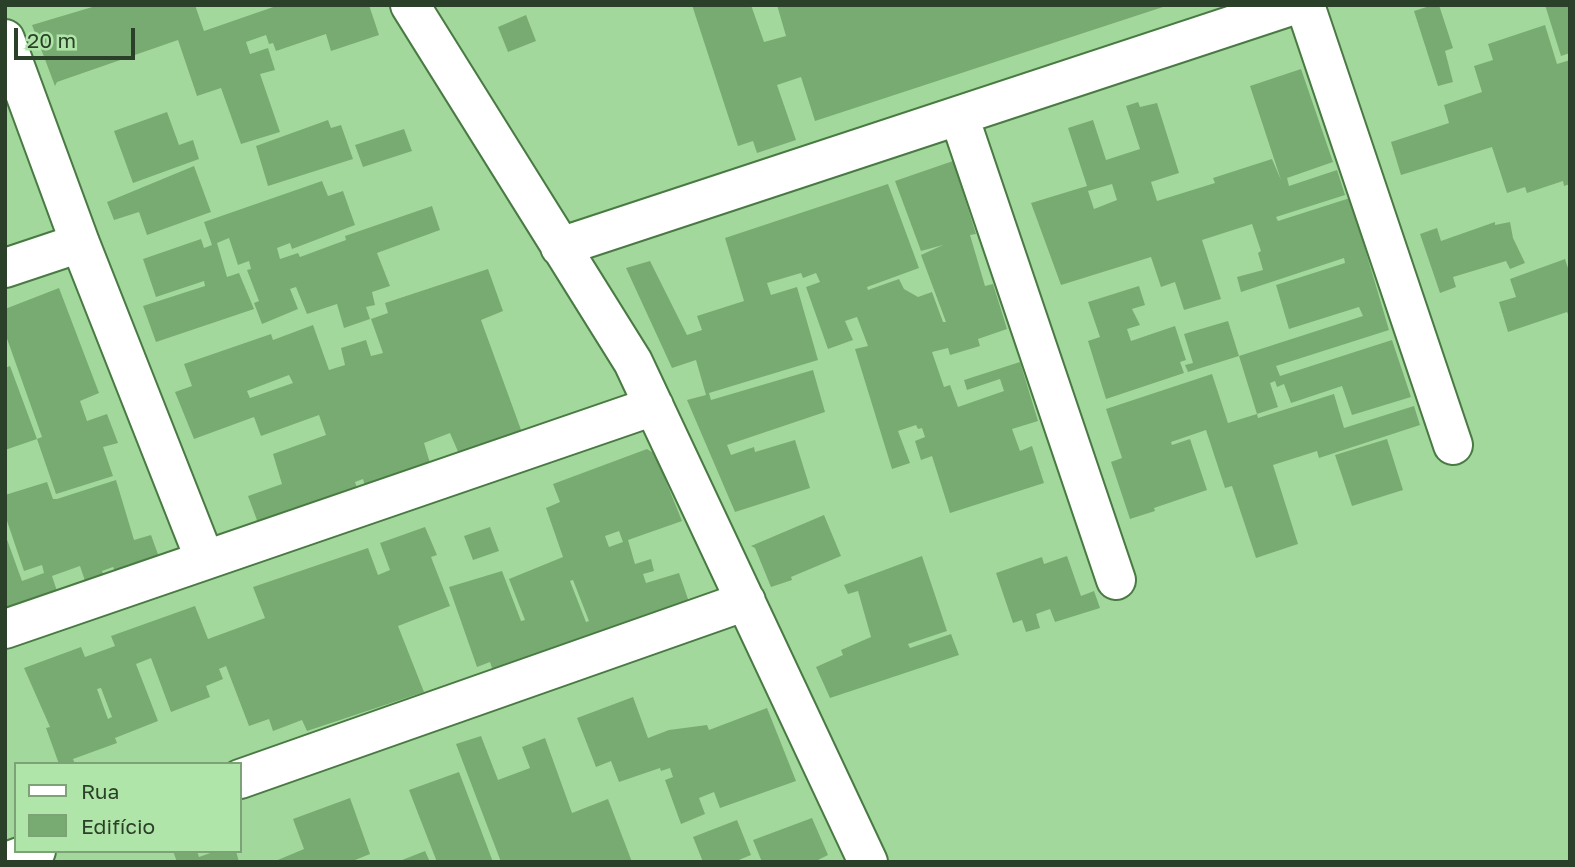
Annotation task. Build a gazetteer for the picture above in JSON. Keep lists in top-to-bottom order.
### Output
{
  "legend": ["Rua", "Edifício"],
  "scale_bar": "20 m"
}
